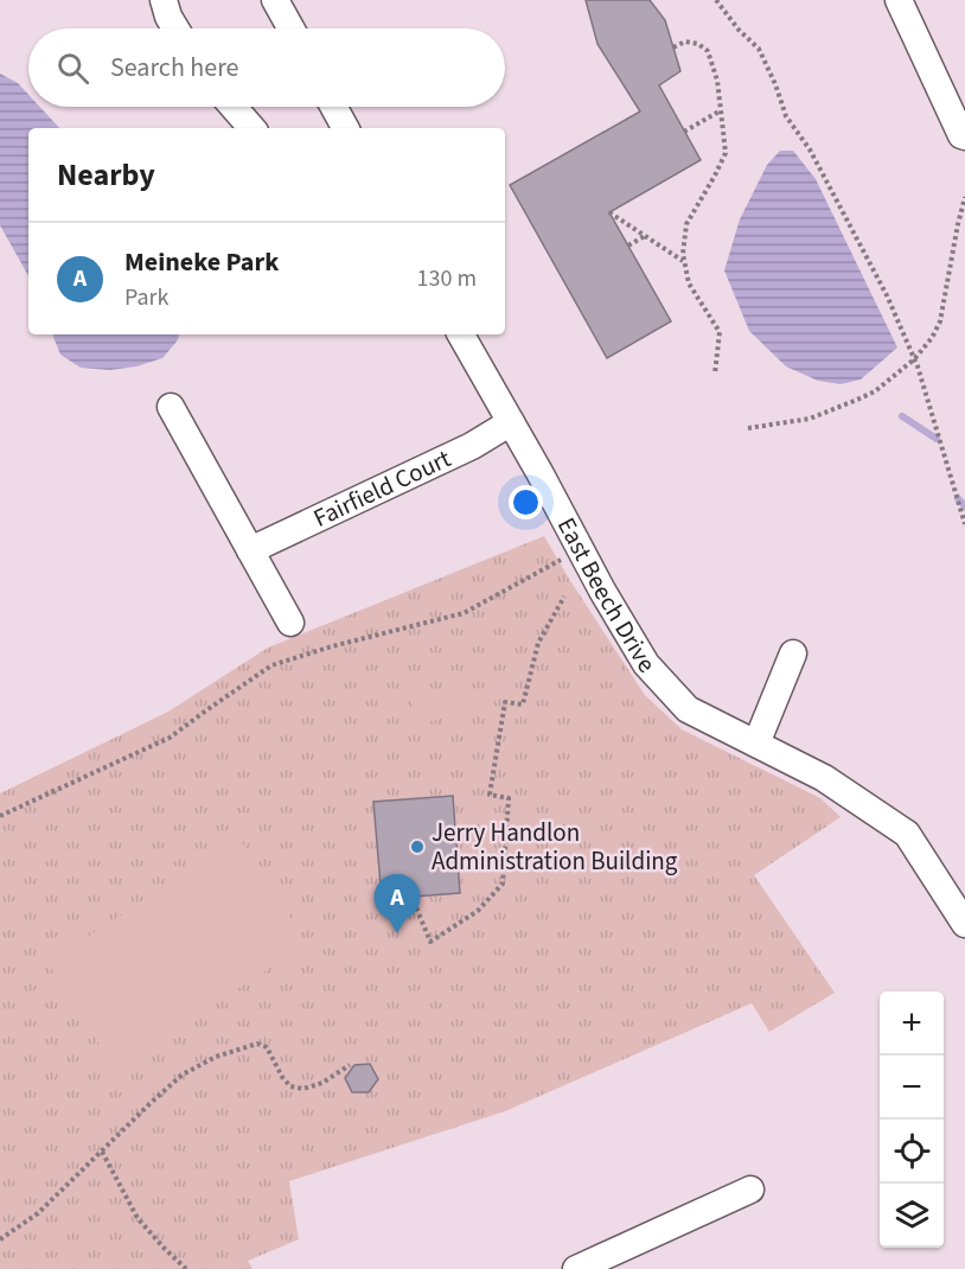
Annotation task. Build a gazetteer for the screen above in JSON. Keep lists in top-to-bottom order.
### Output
{
  "streets": {
    "street": ["Fairfield Court", "East Beech Drive"]
  },
  "crossings": [
    ["Fairfield Court", "East Beech Drive"]
  ],
  "places": ["Jerry Handlon Administration Building"],
  "page": {
    "search": "Search here",
    "heading": "Nearby",
    "list": [
      {
        "mark": "A",
        "name": "Meineke Park",
        "note": "Park",
        "value": "130 m"
      }
    ],
    "pins": "A",
    "map_buttons": ["+", "−"]
  }
}
